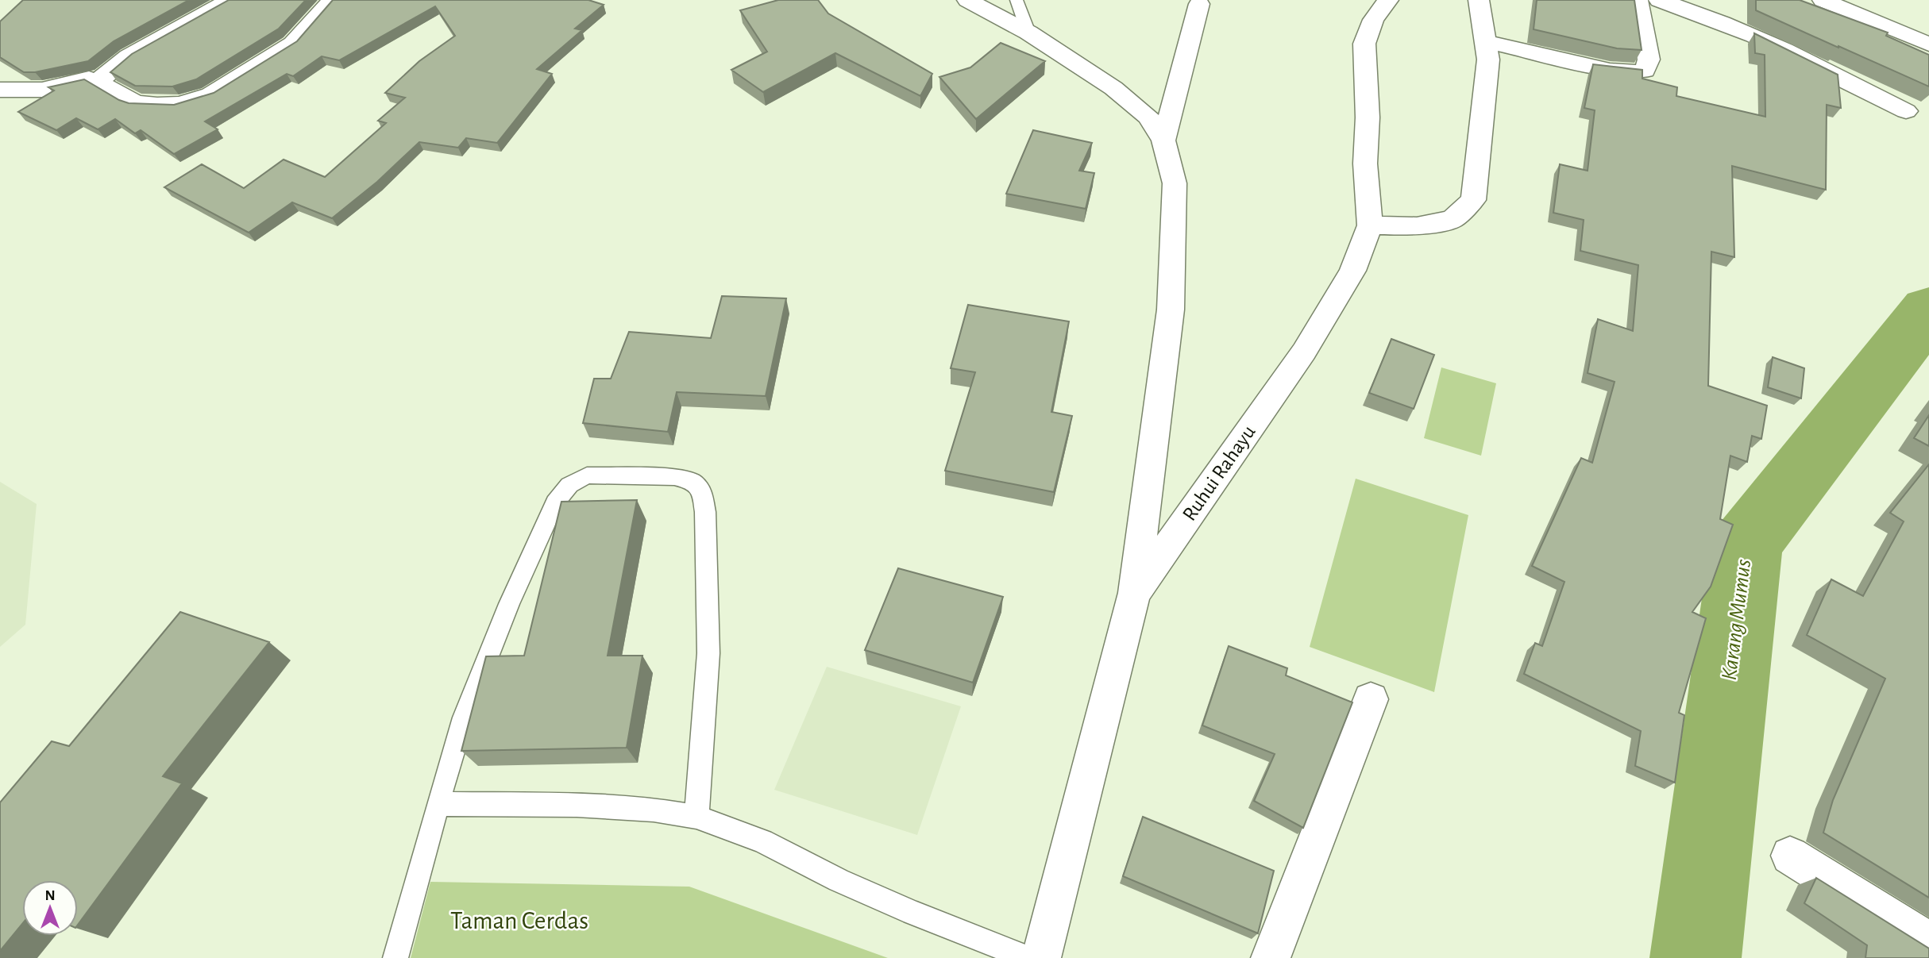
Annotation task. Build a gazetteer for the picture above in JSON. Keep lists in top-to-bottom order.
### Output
{
  "streets": {
    "street": ["Ruhui Rahayu"]
  },
  "water": ["Karang Mumus"],
  "parks": ["Taman Cerdas"],
  "north": "top"
}
